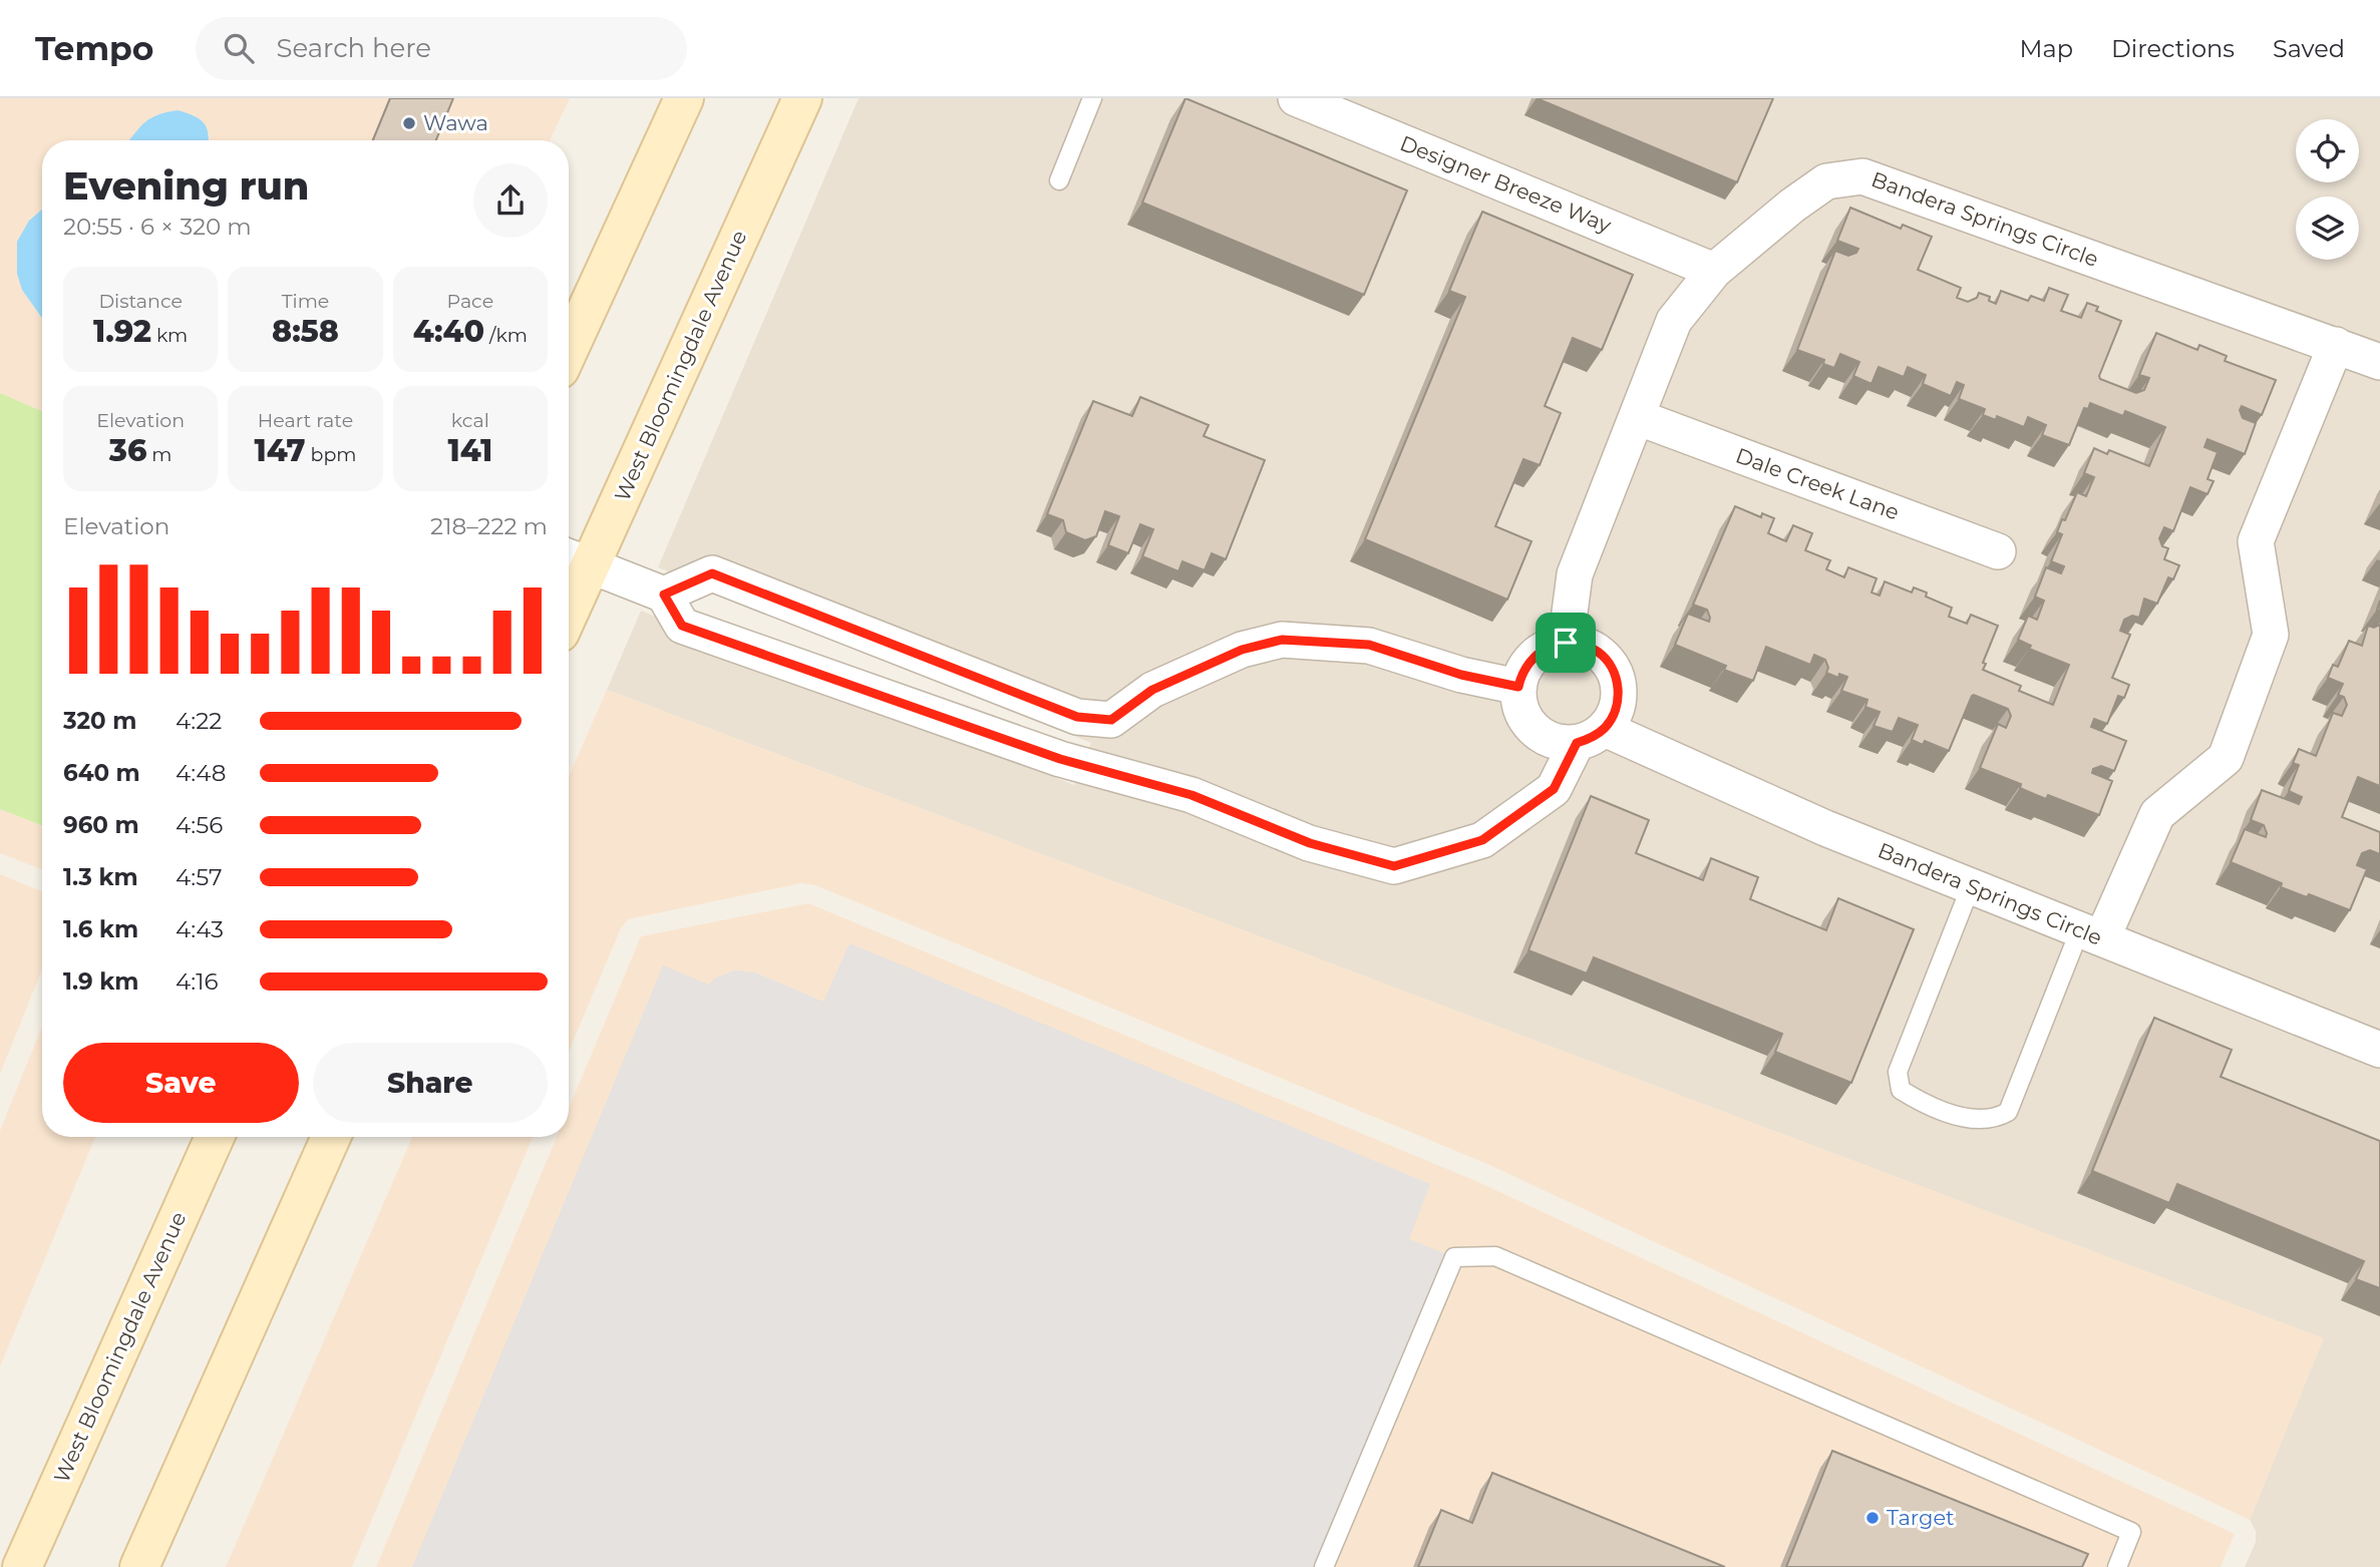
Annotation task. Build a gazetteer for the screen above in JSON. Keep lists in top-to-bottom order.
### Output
{
  "streets": {
    "main road": ["West Bloomingdale Avenue"],
    "street": ["Designer Breeze Way", "Bandera Springs Circle", "Dale Creek Lane"]
  },
  "crossings": [
    ["Designer Breeze Way", "Bandera Springs Circle"],
    ["Bandera Springs Circle", "Dale Creek Lane"]
  ],
  "places": ["Wawa", "Target"],
  "page": {
    "header": "Tempo",
    "search": "Search here",
    "nav": ["Map", "Directions", "Saved"],
    "heading": ["Evening run", "20:55 · 6 × 320 m"],
    "stats": [
      ["Distance", "1.92 km"],
      ["Time", "8:58"],
      ["Pace", "4:40 /km"],
      ["Elevation", "36 m"],
      ["Heart rate", "147 bpm"],
      ["kcal", "141"]
    ],
    "chart": ["Elevation", "218–222 m"],
    "list": [
      {
        "name": "320 m",
        "note": "4:22"
      },
      {
        "name": "640 m",
        "note": "4:48"
      },
      {
        "name": "960 m",
        "note": "4:56"
      },
      {
        "name": "1.3 km",
        "note": "4:57"
      },
      {
        "name": "1.6 km",
        "note": "4:43"
      },
      {
        "name": "1.9 km",
        "note": "4:16"
      }
    ],
    "buttons": ["Save", "Share"]
  }
}
